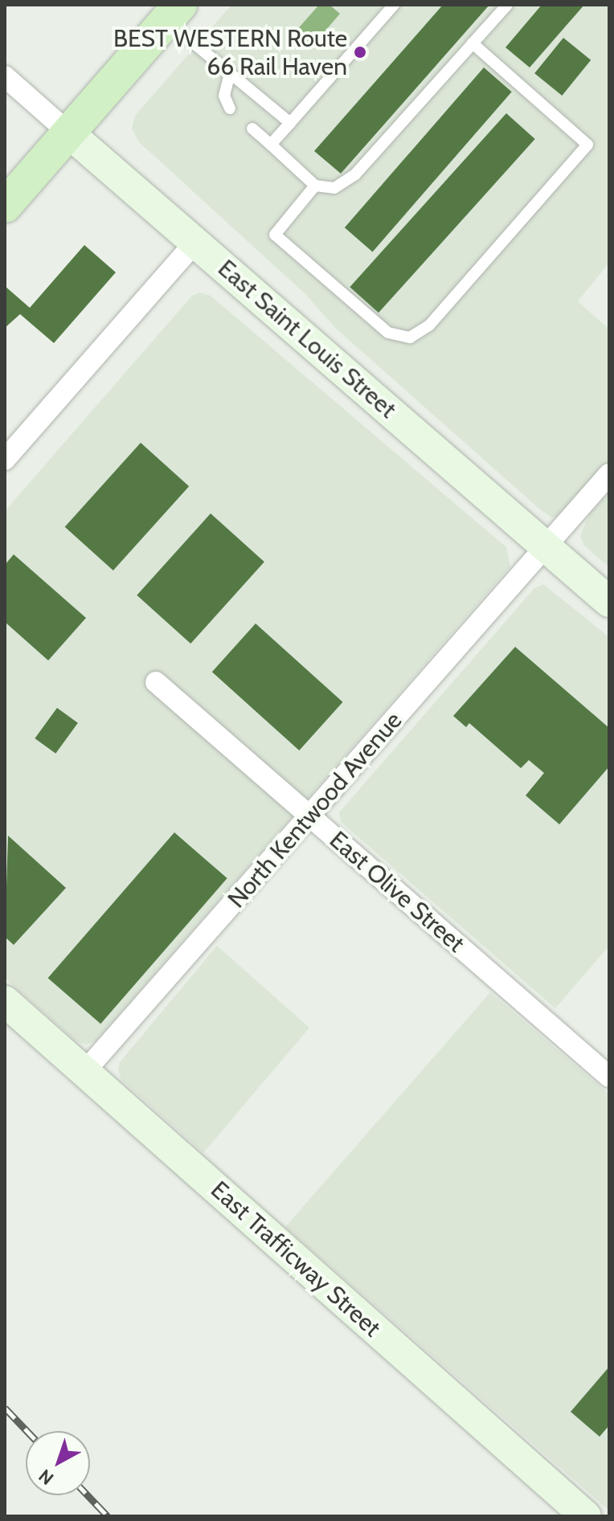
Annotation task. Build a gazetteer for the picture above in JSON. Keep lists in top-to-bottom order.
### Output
{
  "streets": {
    "main road": ["East Saint Louis Street", "East Trafficway Street"],
    "street": ["North Kentwood Avenue", "East Olive Street"]
  },
  "crossings": [
    ["East Saint Louis Street", "North Kentwood Avenue"],
    ["North Kentwood Avenue", "East Olive Street"],
    ["North Kentwood Avenue", "East Trafficway Street"]
  ],
  "places": ["BEST WESTERN Route 66 Rail Haven"],
  "north": "bottom left"
}
